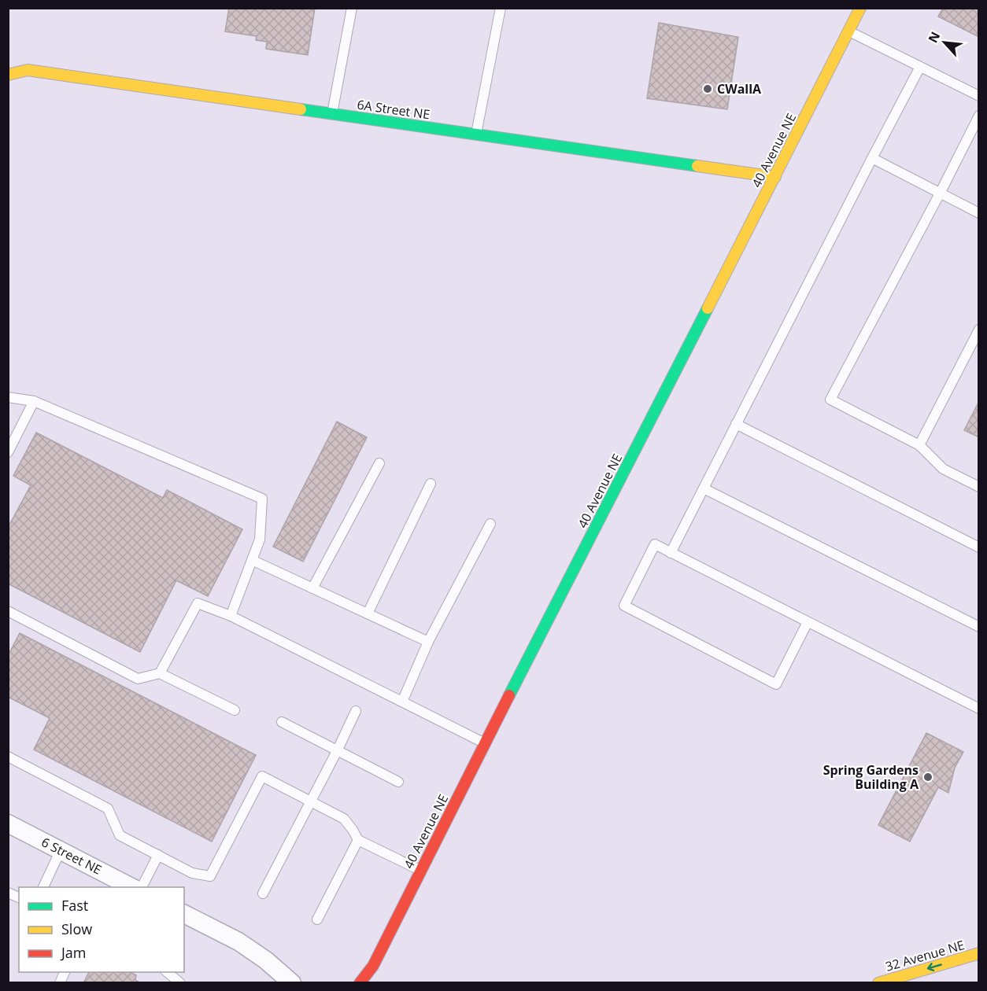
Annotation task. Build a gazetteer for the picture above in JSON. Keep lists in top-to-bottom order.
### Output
{
  "streets": {
    "street": [
      "6A Street NE",
      "40 Avenue NE",
      "6 Street NE",
      "32 Avenue NE"
    ]
  },
  "crossings": [
    ["6A Street NE", "40 Avenue NE"]
  ],
  "one_way": ["32 Avenue NE"],
  "places": ["CWallA", "Spring Gardens Building A"],
  "legend": ["Fast", "Slow", "Jam"],
  "north": "top left"
}
